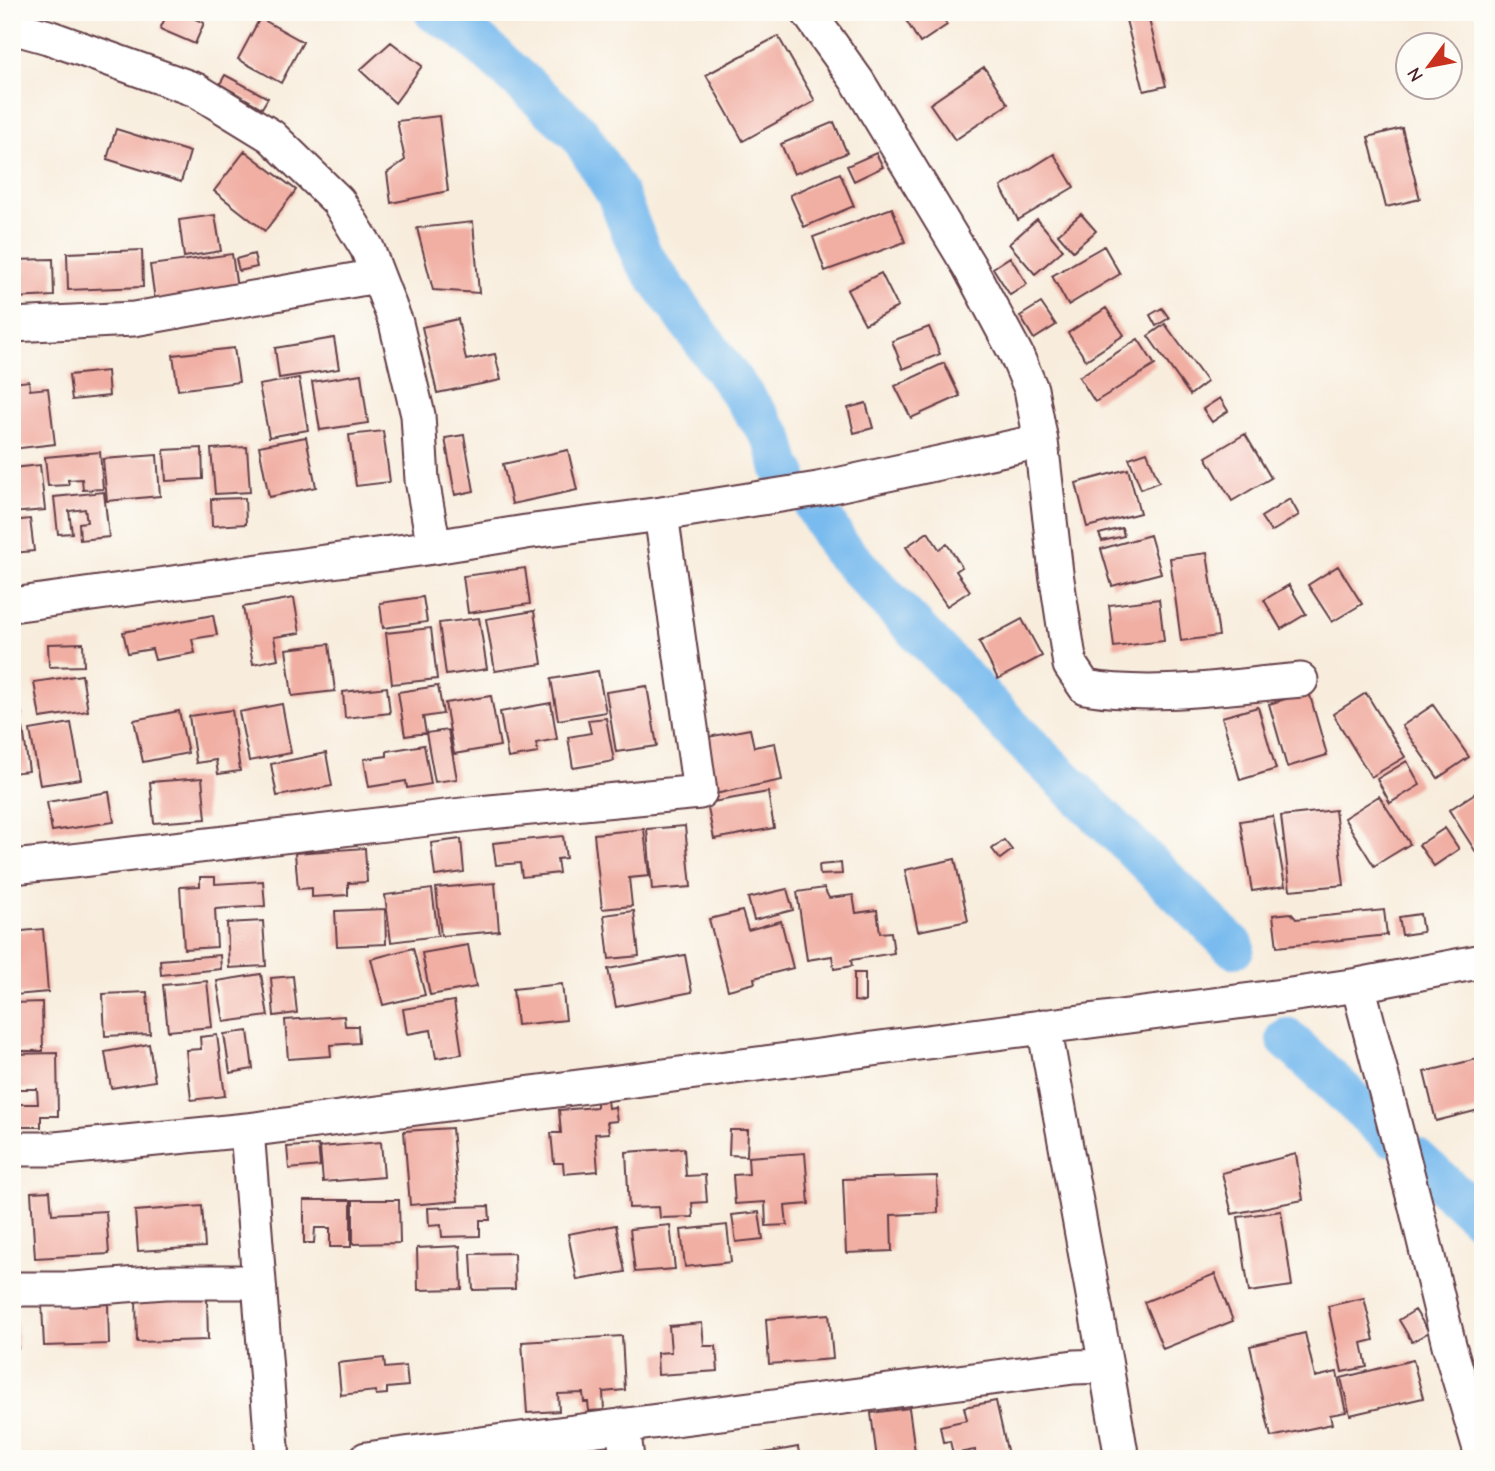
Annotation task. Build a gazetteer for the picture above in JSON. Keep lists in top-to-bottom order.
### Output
{
  "north": "bottom left"
}
